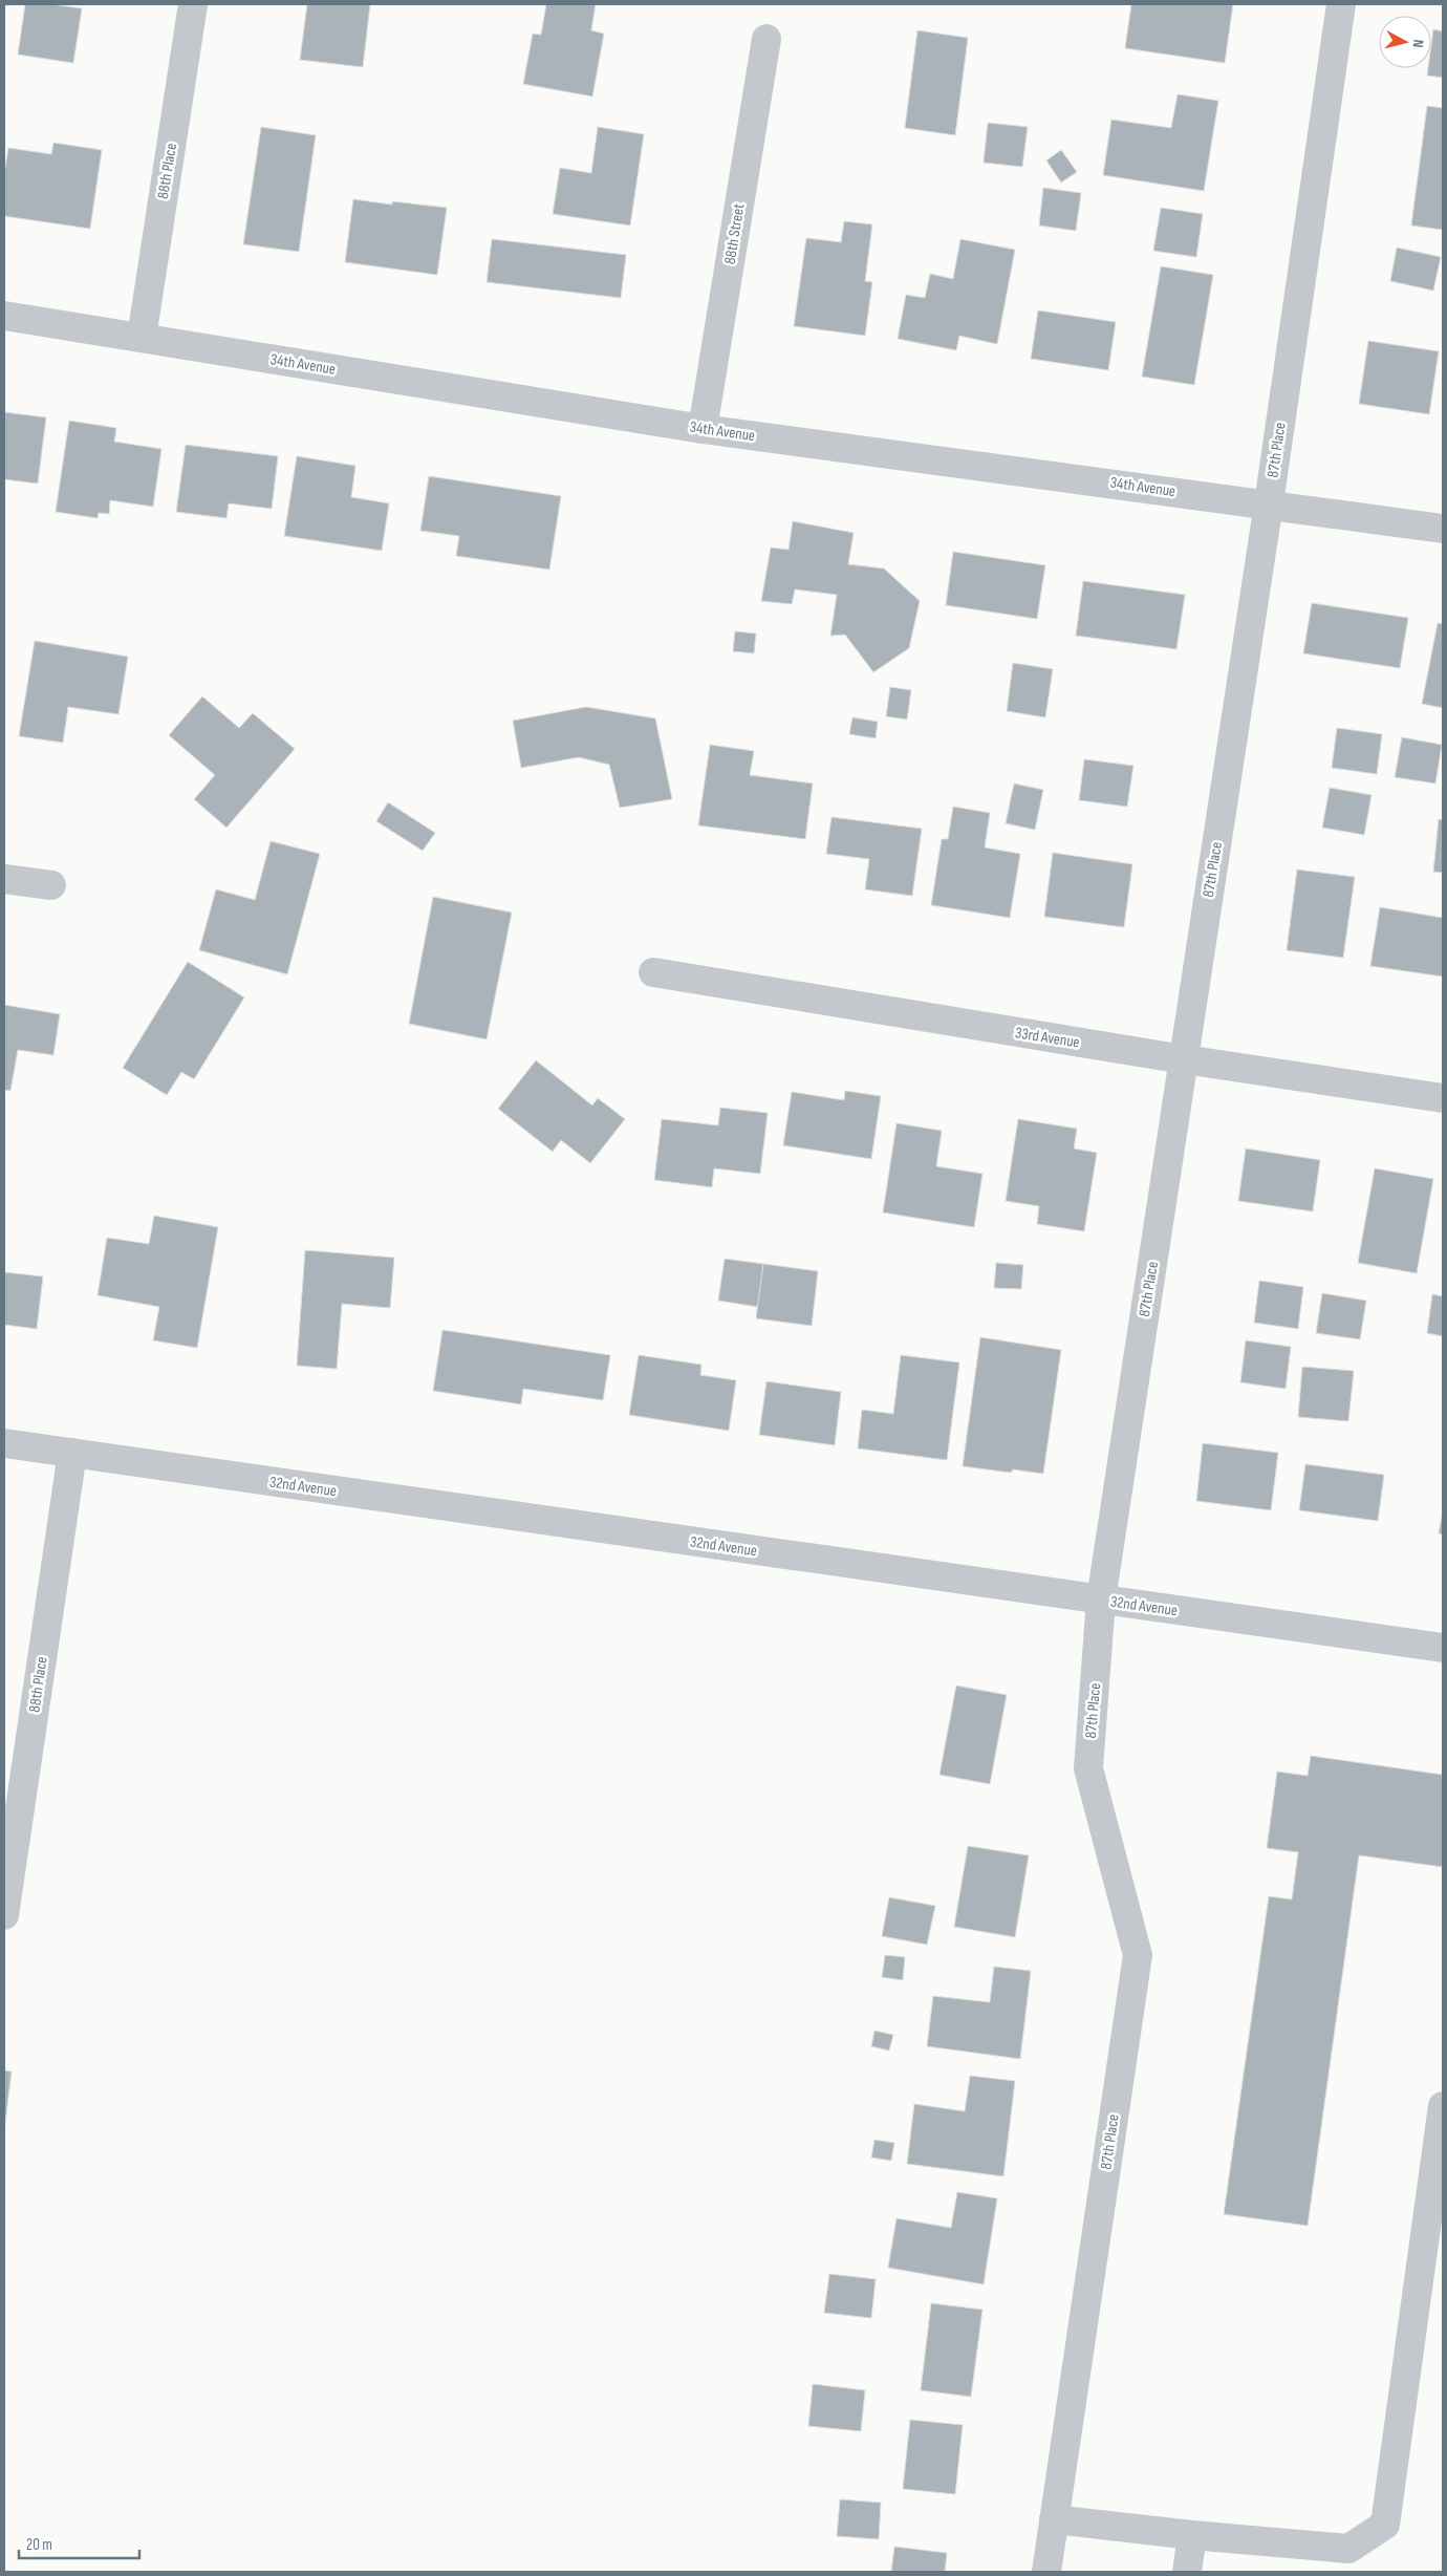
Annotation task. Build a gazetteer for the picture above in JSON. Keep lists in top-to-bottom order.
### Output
{
  "streets": {
    "street": [
      "88th Place",
      "88th Street",
      "34th Avenue",
      "87th Place",
      "33rd Avenue",
      "32nd Avenue"
    ]
  },
  "crossings": [
    ["88th Place", "34th Avenue"],
    ["88th Place", "32nd Avenue"],
    ["88th Street", "34th Avenue"],
    ["34th Avenue", "87th Place"],
    ["87th Place", "33rd Avenue"],
    ["87th Place", "32nd Avenue"]
  ],
  "scale_bar": "20 m",
  "north": "right"
}
